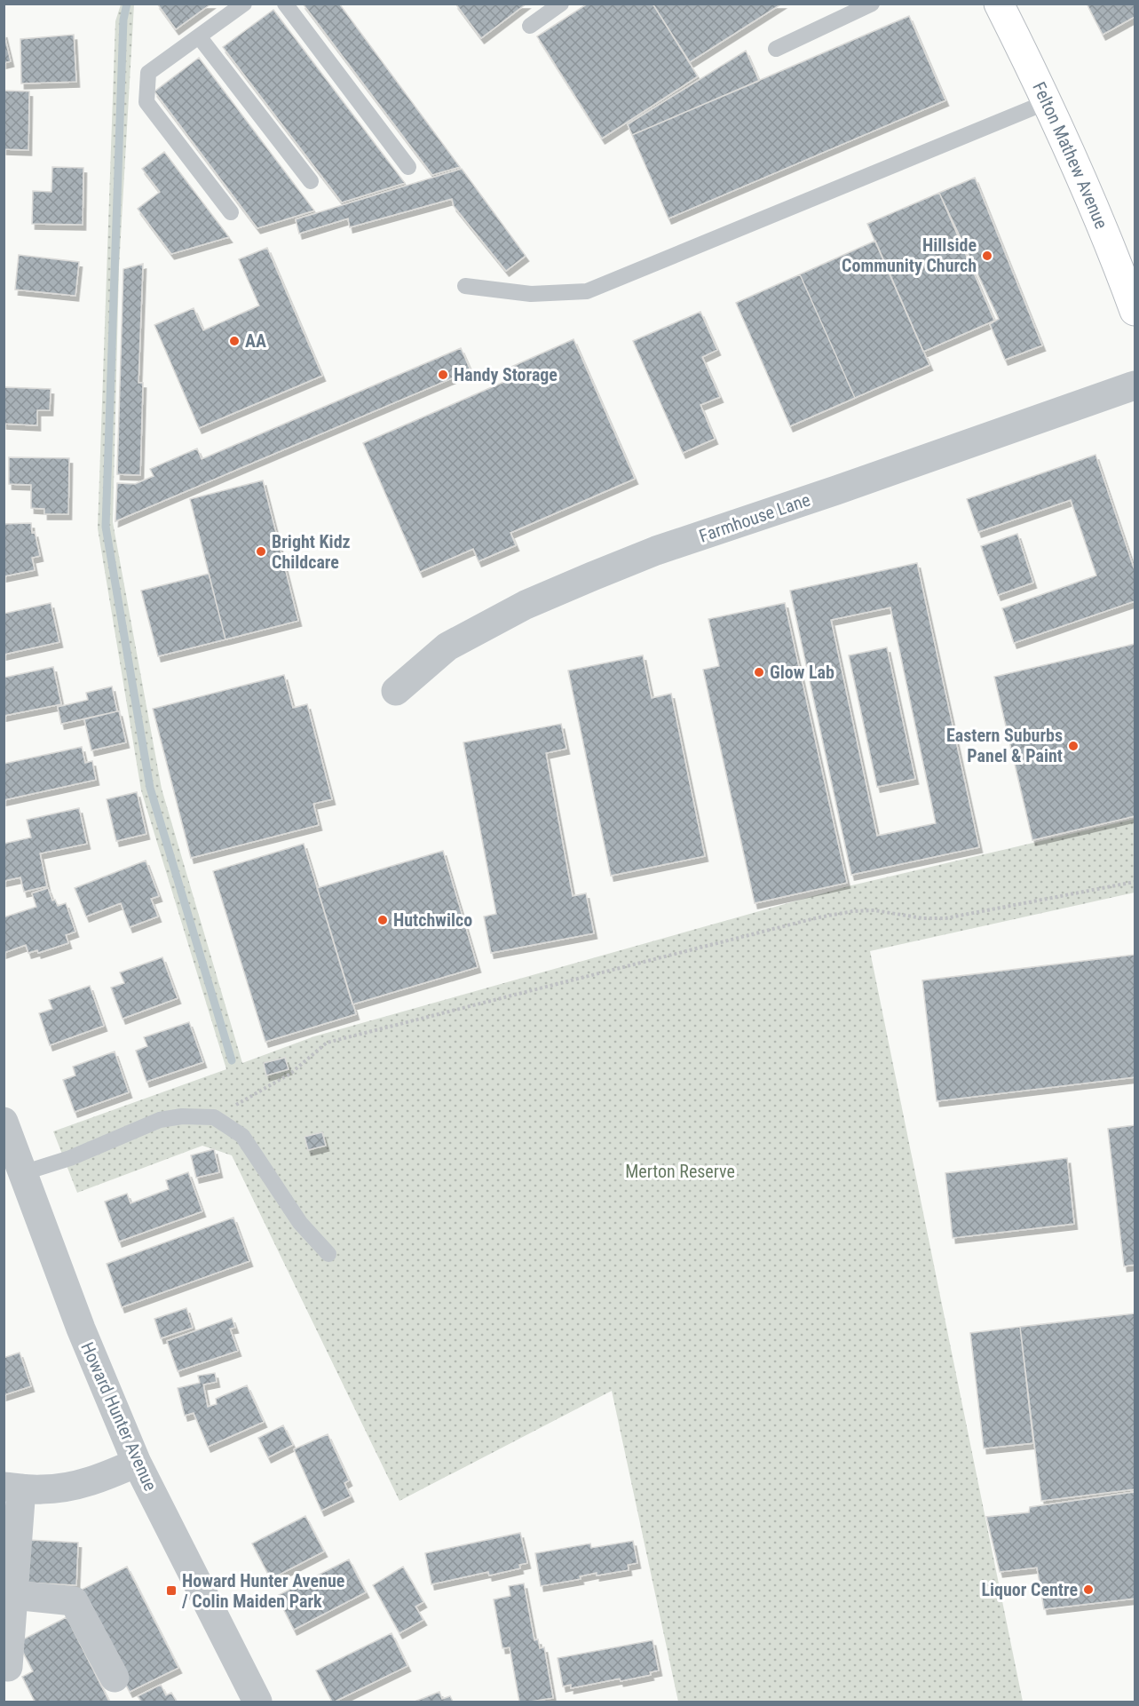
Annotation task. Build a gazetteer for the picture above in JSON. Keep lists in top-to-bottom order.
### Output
{
  "streets": {
    "street": ["Felton Mathew Avenue", "Farmhouse Lane", "Howard Hunter Avenue"]
  },
  "parks": ["Merton Reserve"],
  "places": {
    "other": [
      "Hillside Community Church",
      "AA",
      "Handy Storage",
      "Bright Kidz Childcare",
      "Glow Lab",
      "Eastern Suburbs Panel & Paint",
      "Hutchwilco",
      "Liquor Centre"
    ],
    "transit": ["Howard Hunter Avenue / Colin Maiden Park"]
  }
}
